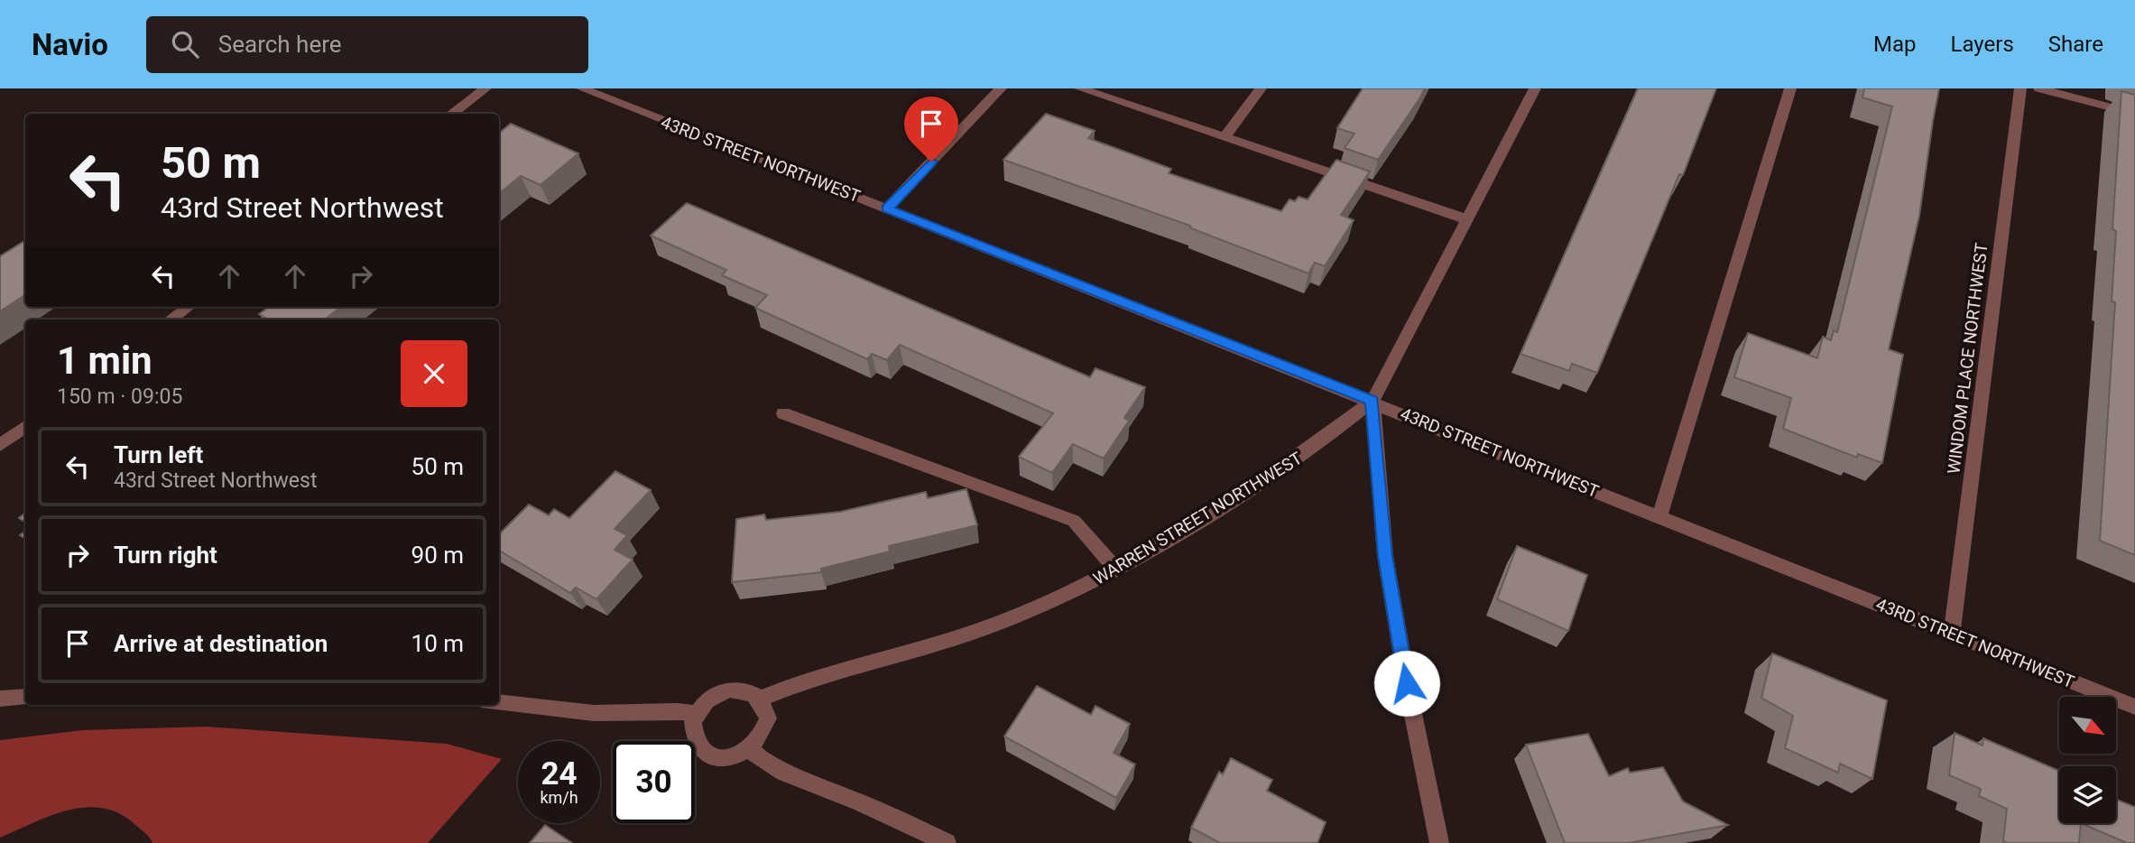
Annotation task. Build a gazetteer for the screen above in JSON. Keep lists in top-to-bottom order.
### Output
{
  "streets": {
    "street": ["43RD STREET NORTHWEST", "WINDOM PLACE NORTHWEST", "WARREN STREET NORTHWEST"]
  },
  "crossings": [
    ["43RD STREET NORTHWEST", "WINDOM PLACE NORTHWEST"],
    ["43RD STREET NORTHWEST", "WARREN STREET NORTHWEST"]
  ],
  "north": "bottom right",
  "page": {
    "header": "Navio",
    "search": "Search here",
    "nav": ["Map", "Layers", "Share"],
    "turn": ["50 m", "43rd Street Northwest"],
    "heading": ["1 min", "150 m · 09:05"],
    "list": [
      {
        "name": "Turn left",
        "note": "43rd Street Northwest",
        "value": "50 m"
      },
      {
        "name": "Turn right",
        "value": "90 m"
      },
      {
        "name": "Arrive at destination",
        "value": "10 m"
      }
    ],
    "speed": "24 km/h",
    "limit": "30"
  }
}
